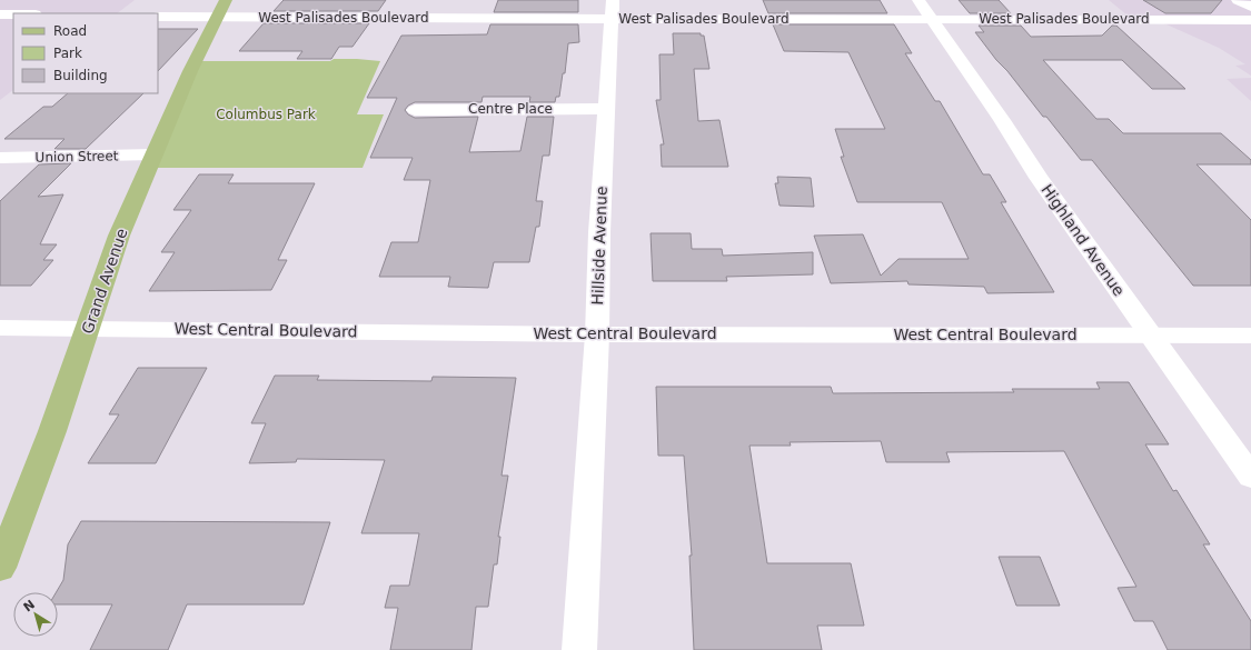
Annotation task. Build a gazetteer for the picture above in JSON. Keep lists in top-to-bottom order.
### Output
{
  "streets": {
    "main road": ["Grand Avenue"],
    "street": [
      "West Palisades Boulevard",
      "Centre Place",
      "Union Street",
      "Highland Avenue",
      "Hillside Avenue",
      "West Central Boulevard"
    ]
  },
  "crossings": [
    ["West Palisades Boulevard", "Highland Avenue"],
    ["West Palisades Boulevard", "Hillside Avenue"],
    ["West Palisades Boulevard", "Grand Avenue"],
    ["Centre Place", "Hillside Avenue"],
    ["Union Street", "Grand Avenue"],
    ["Highland Avenue", "West Central Boulevard"],
    ["Hillside Avenue", "West Central Boulevard"],
    ["Grand Avenue", "West Central Boulevard"]
  ],
  "parks": ["Columbus Park"],
  "legend": ["Road", "Park", "Building"],
  "north": "top left"
}
